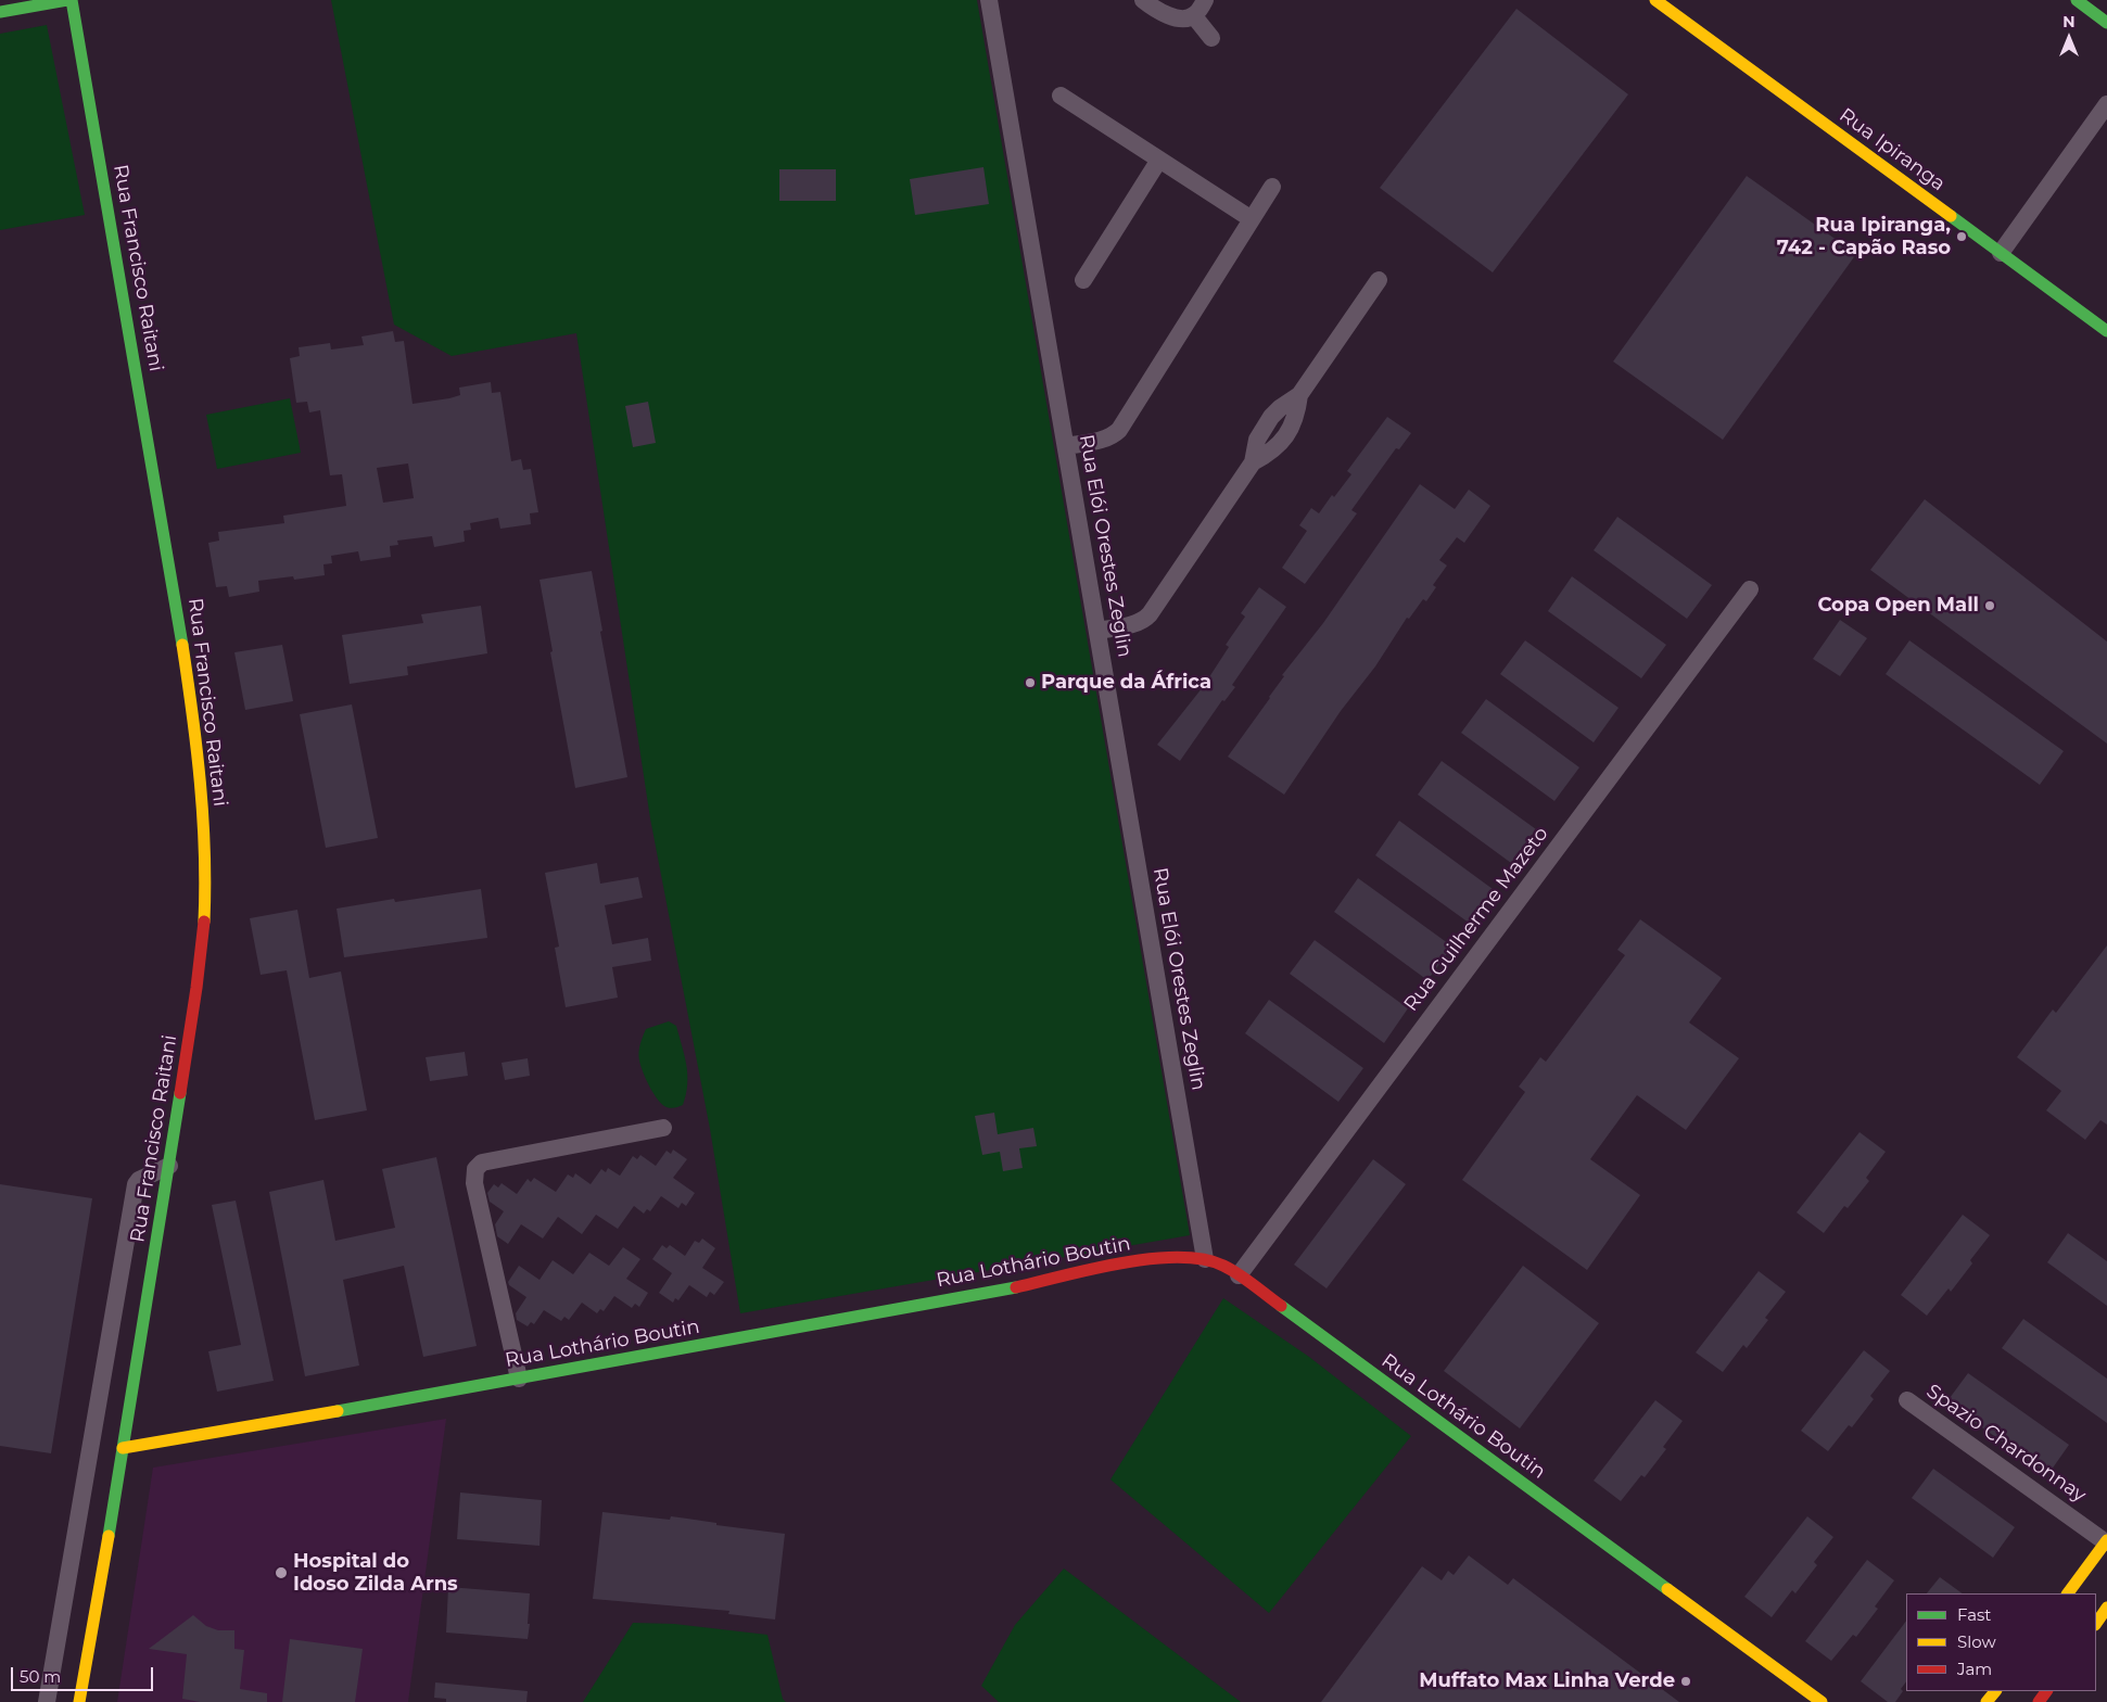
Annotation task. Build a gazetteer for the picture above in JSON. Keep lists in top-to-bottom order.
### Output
{
  "streets": {
    "main road": ["Rua Ipiranga", "Rua Francisco Raitani", "Rua Lothário Boutin"],
    "street": ["Rua Elói Orestes Zeglin", "Rua Guilherme Mazeto", "Spazio Chardonnay"]
  },
  "crossings": [
    ["Rua Francisco Raitani", "Rua Lothário Boutin"],
    ["Rua Elói Orestes Zeglin", "Rua Lothário Boutin"],
    ["Rua Guilherme Mazeto", "Rua Lothário Boutin"]
  ],
  "places": [
    "Rua Ipiranga, 742 - Capão Raso",
    "Copa Open Mall",
    "Parque da África",
    "Hospital do Idoso Zilda Arns",
    "Muffato Max Linha Verde"
  ],
  "legend": ["Fast", "Slow", "Jam"],
  "scale_bar": "50 m",
  "north": "top"
}
